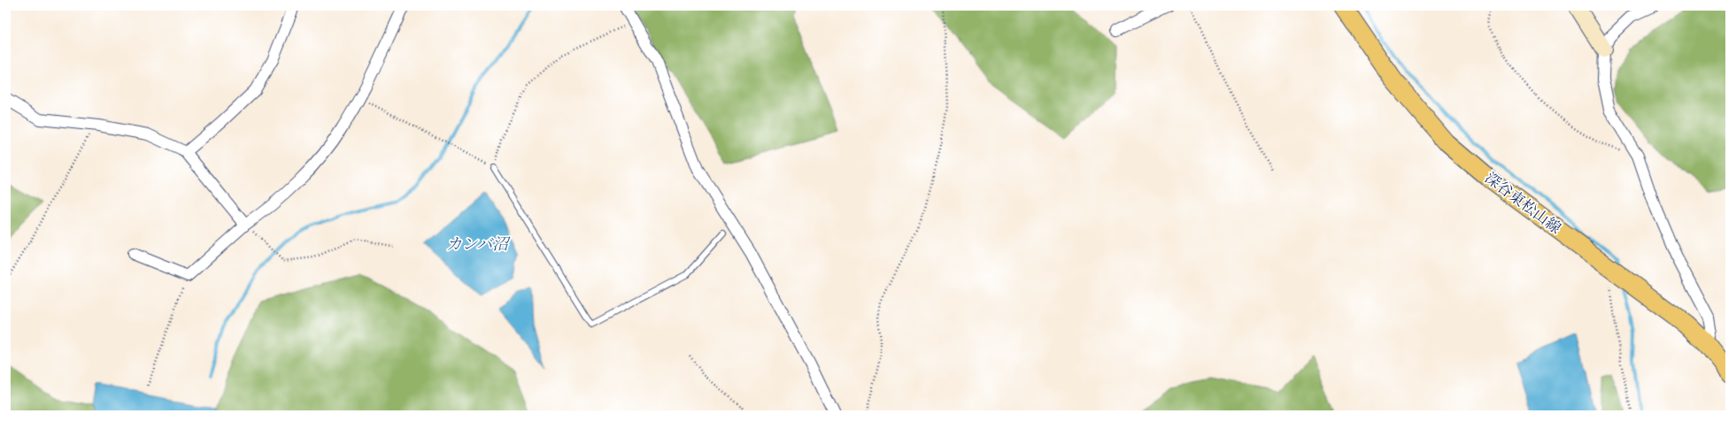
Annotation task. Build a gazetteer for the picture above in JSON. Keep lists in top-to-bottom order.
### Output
{
  "streets": {
    "main road": ["深谷東松山線"]
  },
  "water": ["カンバ沼"]
}
